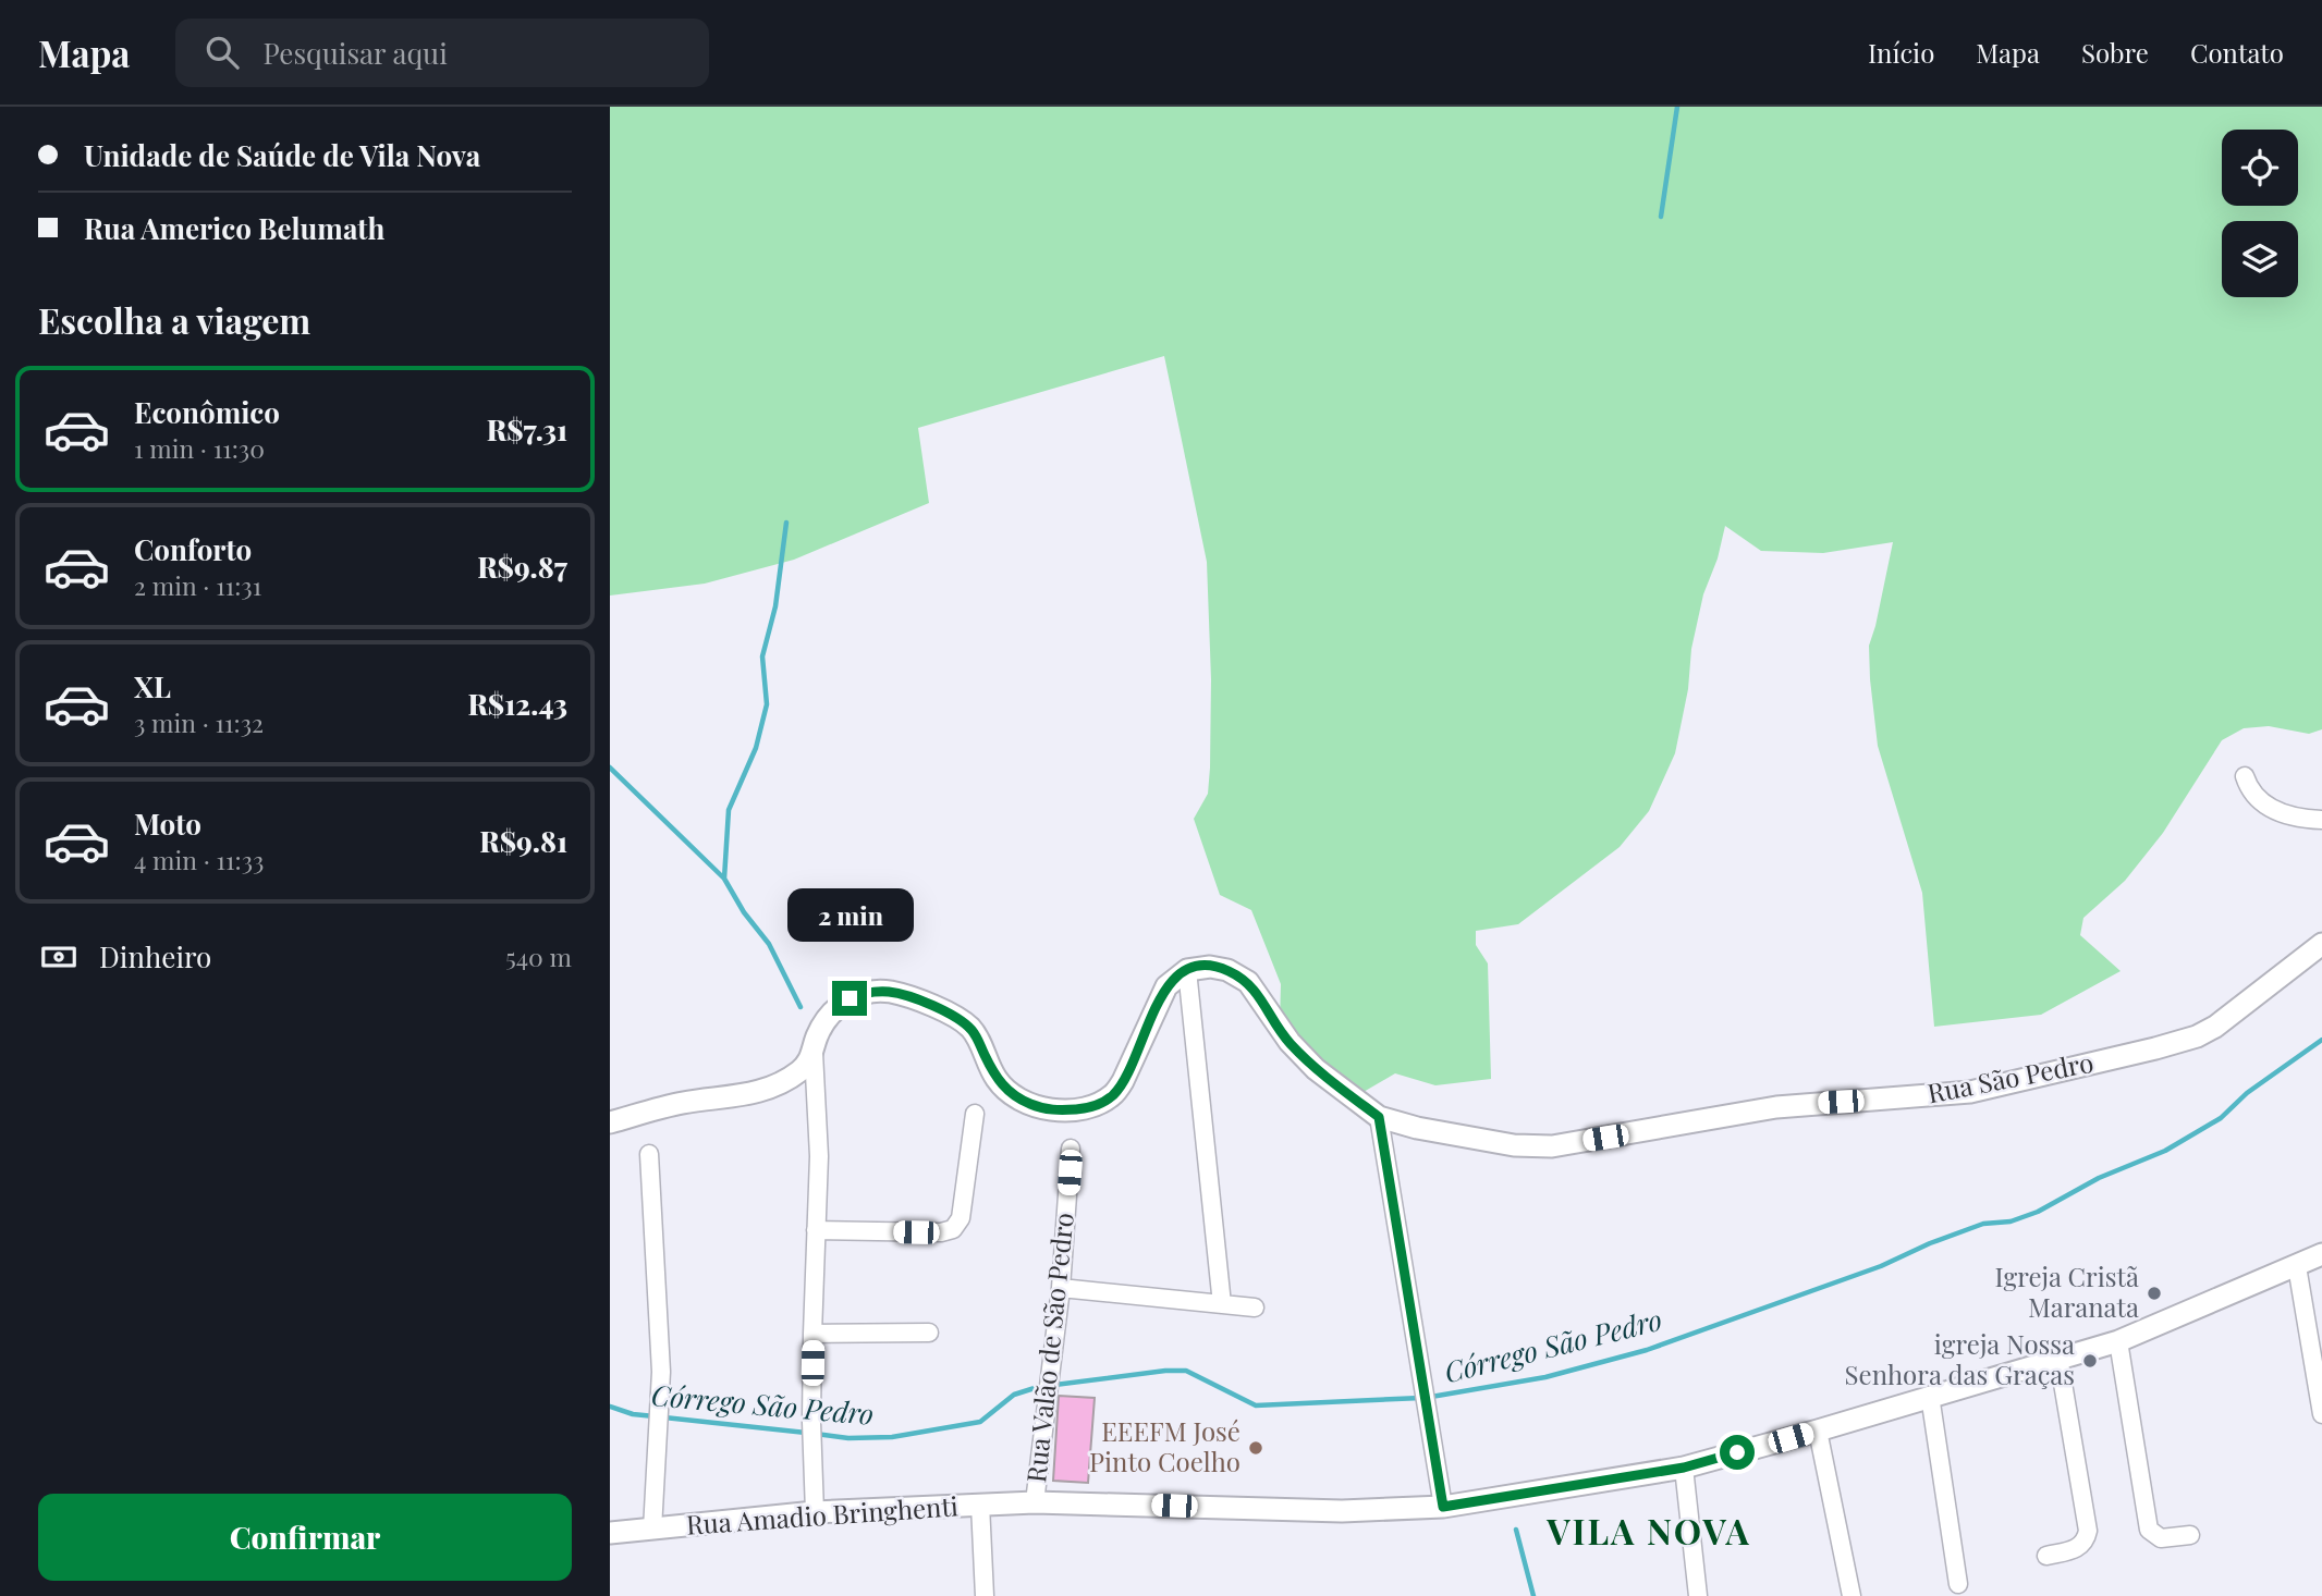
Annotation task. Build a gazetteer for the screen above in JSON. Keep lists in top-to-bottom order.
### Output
{
  "streets": {
    "street": ["Rua São Pedro", "Rua Valão de São Pedro", "Rua Amadio Bringhenti"]
  },
  "crossings": [
    ["Rua Valão de São Pedro", "Rua Amadio Bringhenti"]
  ],
  "districts": ["VILA NOVA"],
  "water": ["Córrego São Pedro"],
  "places": ["Igreja Cristã Maranata", "igreja Nossa Senhora das Graças", "EEEFM José Pinto Coelho"],
  "page": {
    "header": "Mapa",
    "search": "Pesquisar aqui",
    "nav": [
      "Início",
      "Mapa",
      "Sobre",
      "Contato"
    ],
    "banner": ["Unidade de Saúde de Vila Nova", "Rua Americo Belumath"],
    "heading": "Escolha a viagem",
    "list": [
      {
        "name": "Econômico",
        "note": "1 min · 11:30",
        "value": "R$7.31"
      },
      {
        "name": "Conforto",
        "note": "2 min · 11:31",
        "value": "R$9.87"
      },
      {
        "name": "XL",
        "note": "3 min · 11:32",
        "value": "R$12.43"
      },
      {
        "name": "Moto",
        "note": "4 min · 11:33",
        "value": "R$9.81"
      }
    ],
    "bubble": "2 min",
    "pay": ["Dinheiro", "540 m"],
    "buttons": "Confirmar"
  }
}
